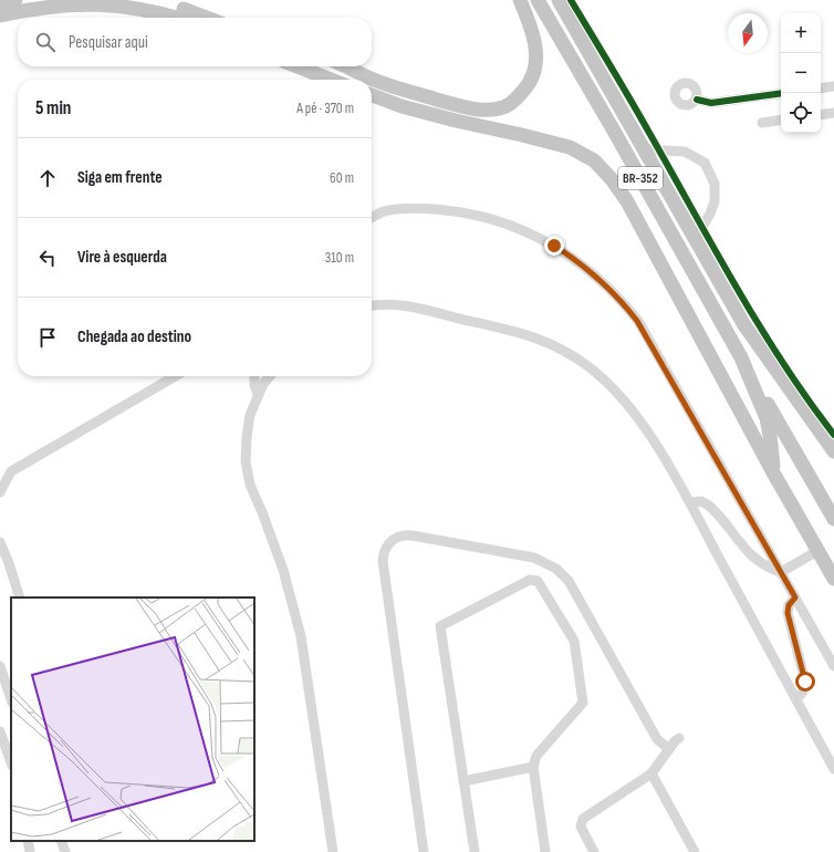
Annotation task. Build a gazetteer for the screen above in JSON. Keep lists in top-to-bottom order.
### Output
{
  "streets": {
    "highway": ["BR-352"]
  },
  "north": "bottom",
  "page": {
    "map_buttons": ["+", "−"],
    "search": "Pesquisar aqui",
    "heading": ["5 min", "A pé · 370 m"],
    "list": [
      ["Siga em frente", "60 m"],
      ["Vire à esquerda", "310 m"],
      "Chegada ao destino"
    ]
  }
}
